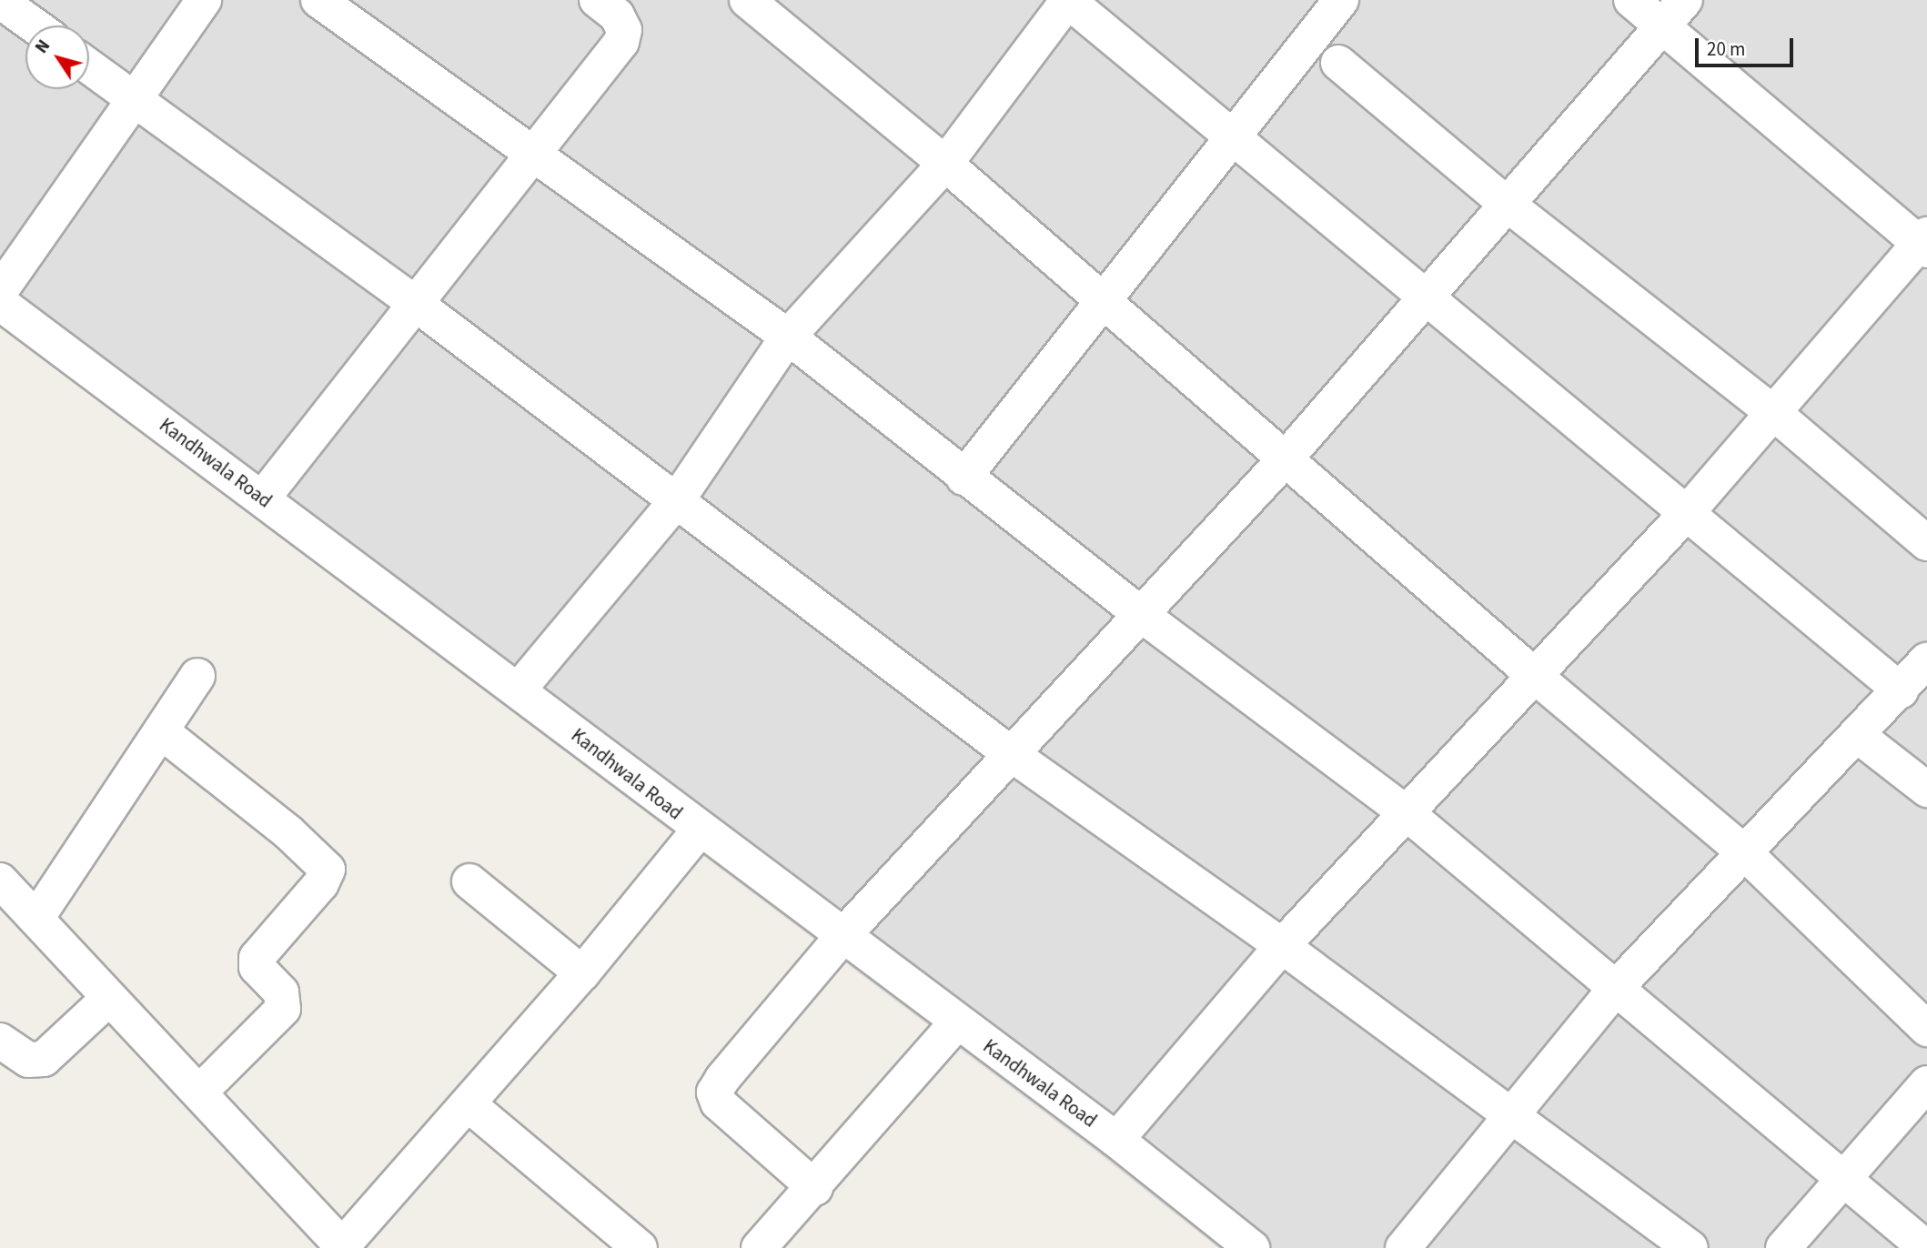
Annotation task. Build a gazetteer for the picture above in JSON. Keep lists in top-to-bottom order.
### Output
{
  "streets": {
    "street": ["Kandhwala Road"]
  },
  "scale_bar": "20 m",
  "north": "top left"
}
